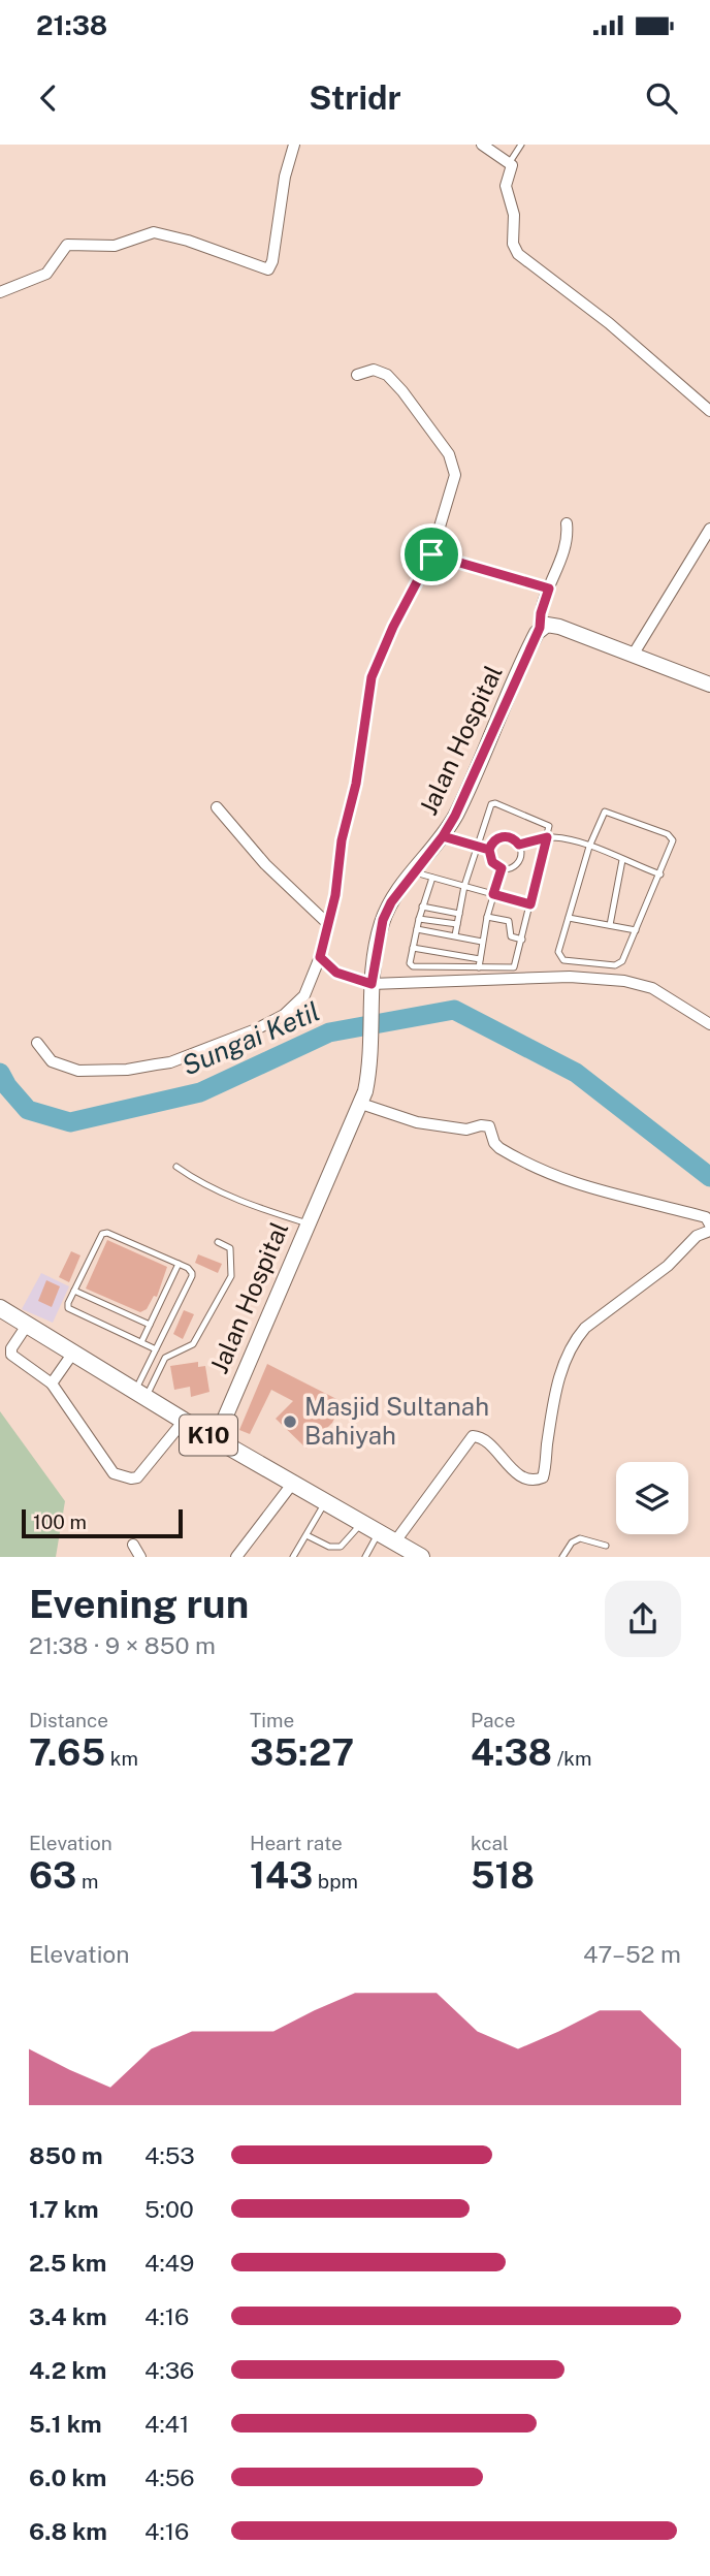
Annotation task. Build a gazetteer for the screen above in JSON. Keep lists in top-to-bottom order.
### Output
{
  "streets": {
    "main road": ["Jalan Hospital", "K10"]
  },
  "crossings": [
    ["Jalan Hospital", "K10"]
  ],
  "water": ["Sungai Ketil"],
  "places": ["Masjid Sultanah Bahiyah"],
  "scale_bar": "100 m",
  "page": {
    "status": "21:38",
    "header": "Stridr",
    "scale": "100 m",
    "heading": ["Evening run", "21:38 · 9 × 850 m"],
    "stats": [
      ["Distance", "7.65 km"],
      ["Time", "35:27"],
      ["Pace", "4:38 /km"],
      ["Elevation", "63 m"],
      ["Heart rate", "143 bpm"],
      ["kcal", "518"]
    ],
    "chart": ["Elevation", "47–52 m"],
    "list": [
      {
        "name": "850 m",
        "note": "4:53"
      },
      {
        "name": "1.7 km",
        "note": "5:00"
      },
      {
        "name": "2.5 km",
        "note": "4:49"
      },
      {
        "name": "3.4 km",
        "note": "4:16"
      },
      {
        "name": "4.2 km",
        "note": "4:36"
      },
      {
        "name": "5.1 km",
        "note": "4:41"
      },
      {
        "name": "6.0 km",
        "note": "4:56"
      },
      {
        "name": "6.8 km",
        "note": "4:16"
      }
    ]
  }
}
